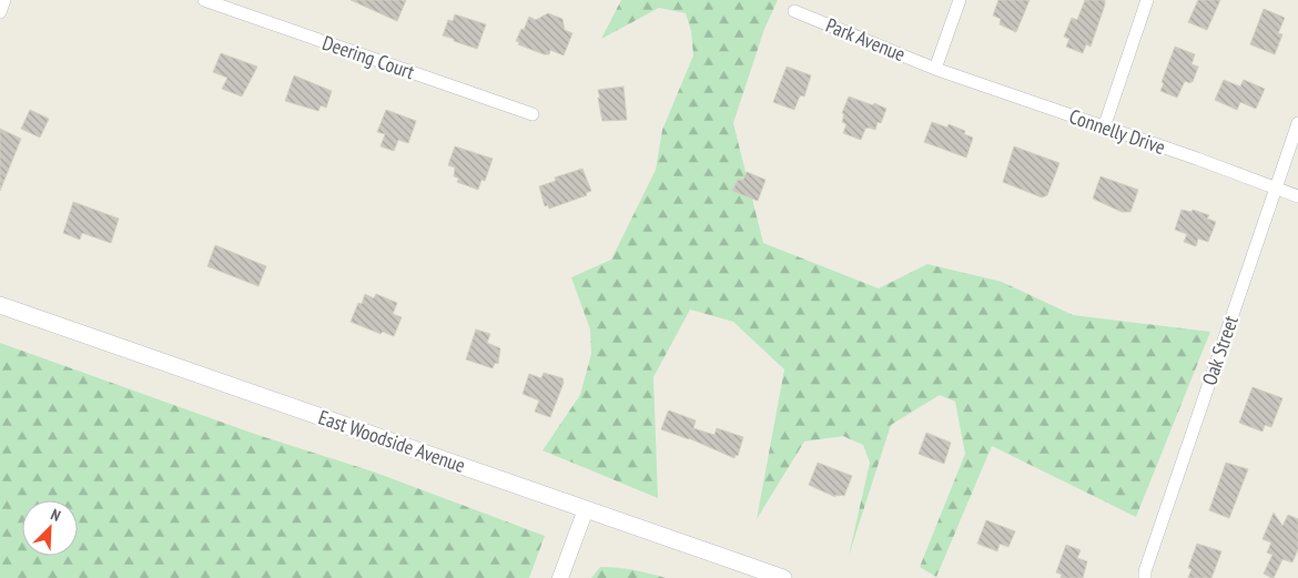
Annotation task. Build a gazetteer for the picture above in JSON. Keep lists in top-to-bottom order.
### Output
{
  "streets": {
    "main road": ["East Woodside Avenue"],
    "street": [
      "Park Avenue",
      "Deering Court",
      "Connelly Drive",
      "Oak Street"
    ]
  },
  "crossings": [
    ["Park Avenue", "Connelly Drive"],
    ["Connelly Drive", "Oak Street"]
  ],
  "north": "top right"
}
